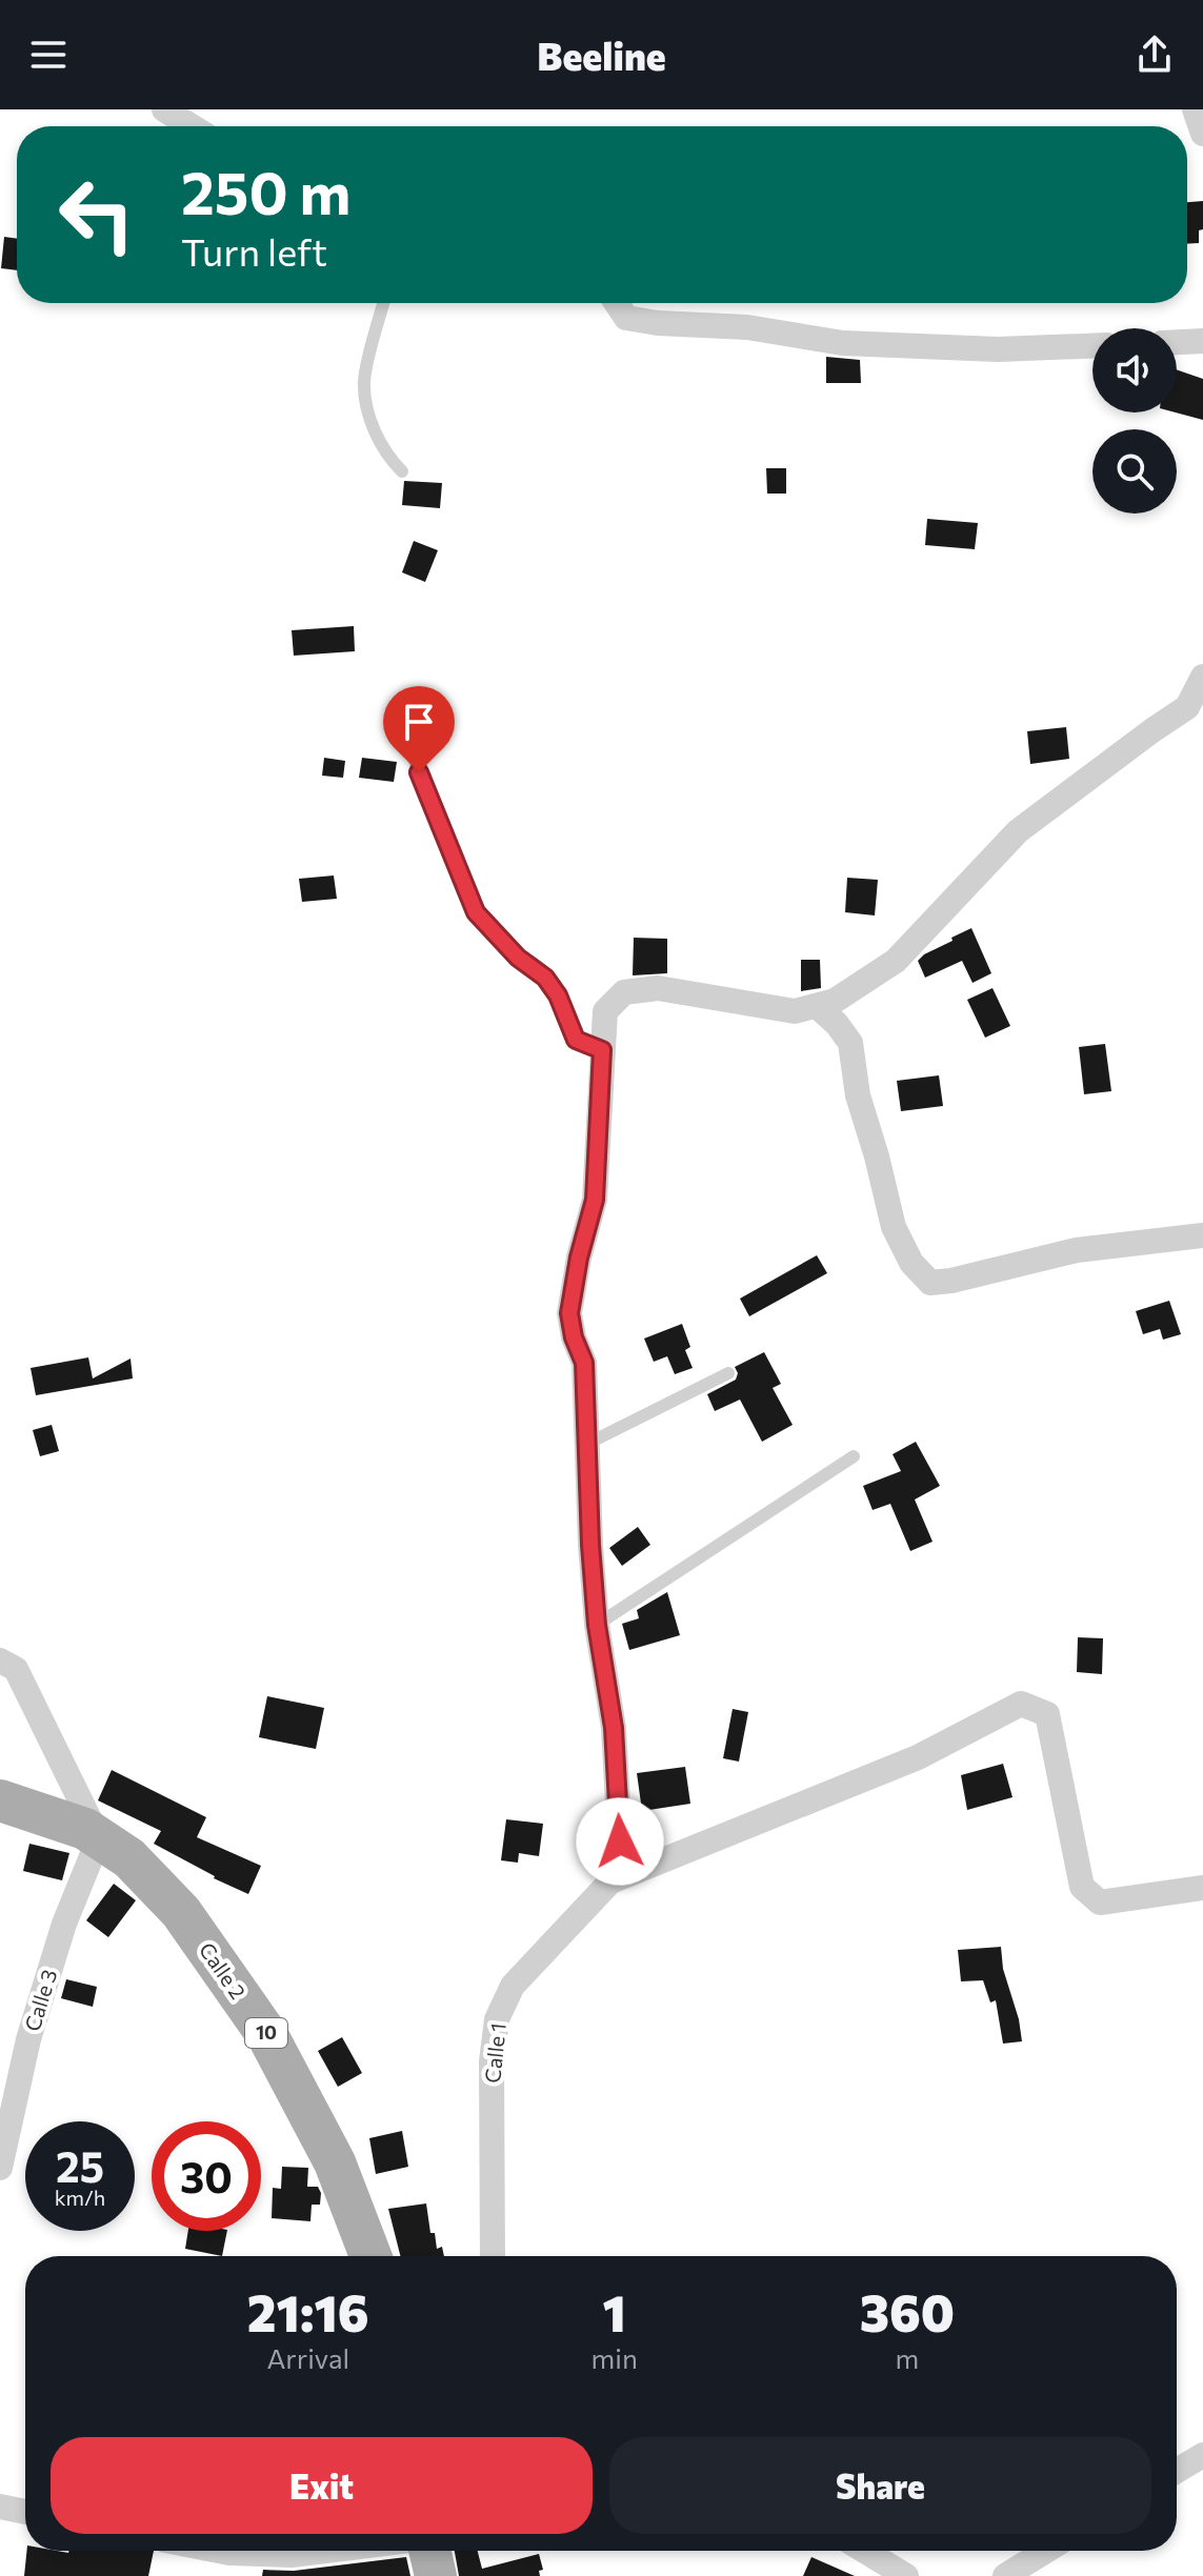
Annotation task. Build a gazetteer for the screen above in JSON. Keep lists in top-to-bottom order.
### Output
{
  "streets": {
    "main road": ["Calle 2", "10"],
    "street": ["Calle 3", "Calle 1"]
  },
  "crossings": [
    ["Calle 2", "Calle 3"],
    ["Calle 2", "10"],
    ["Calle 3", "10"]
  ],
  "page": {
    "header": "Beeline",
    "turn": ["250 m", "Turn left"],
    "speed": "25 km/h",
    "limit": "30",
    "eta": [
      "21:16",
      "Arrival",
      "1",
      "min",
      "360",
      "m"
    ],
    "buttons": ["Exit", "Share"]
  }
}
